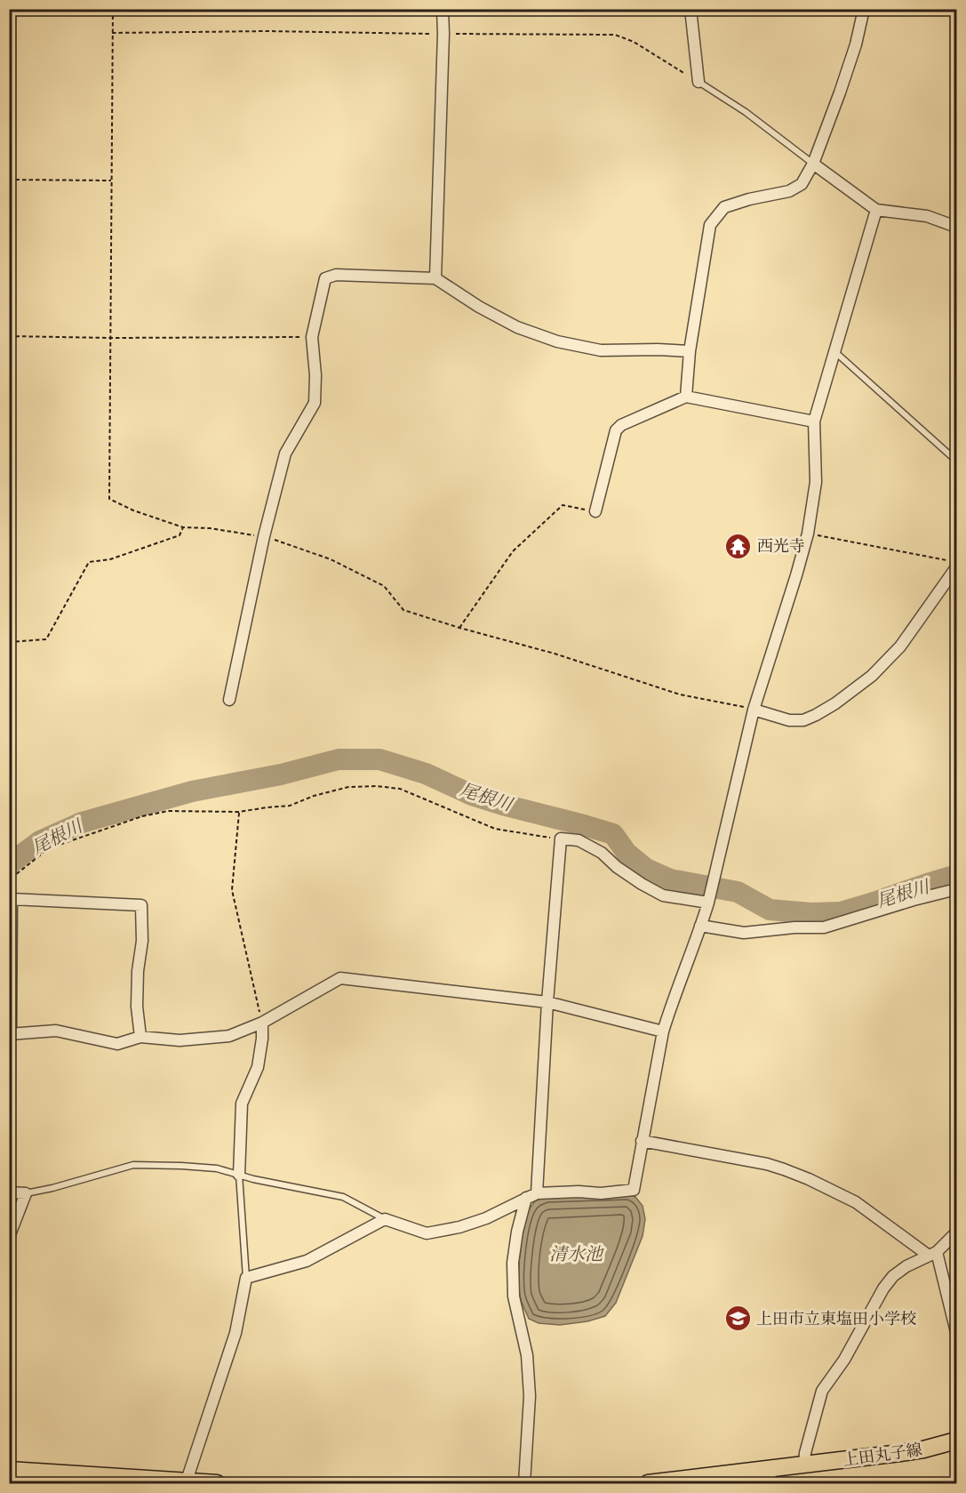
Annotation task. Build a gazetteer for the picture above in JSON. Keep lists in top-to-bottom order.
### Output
{
  "streets": {
    "main road": ["上田丸子線"]
  },
  "water": ["尾根川", "清水池"],
  "places": {
    "temple": ["西光寺"],
    "school or university": ["上田市立東塩田小学校"]
  }
}
